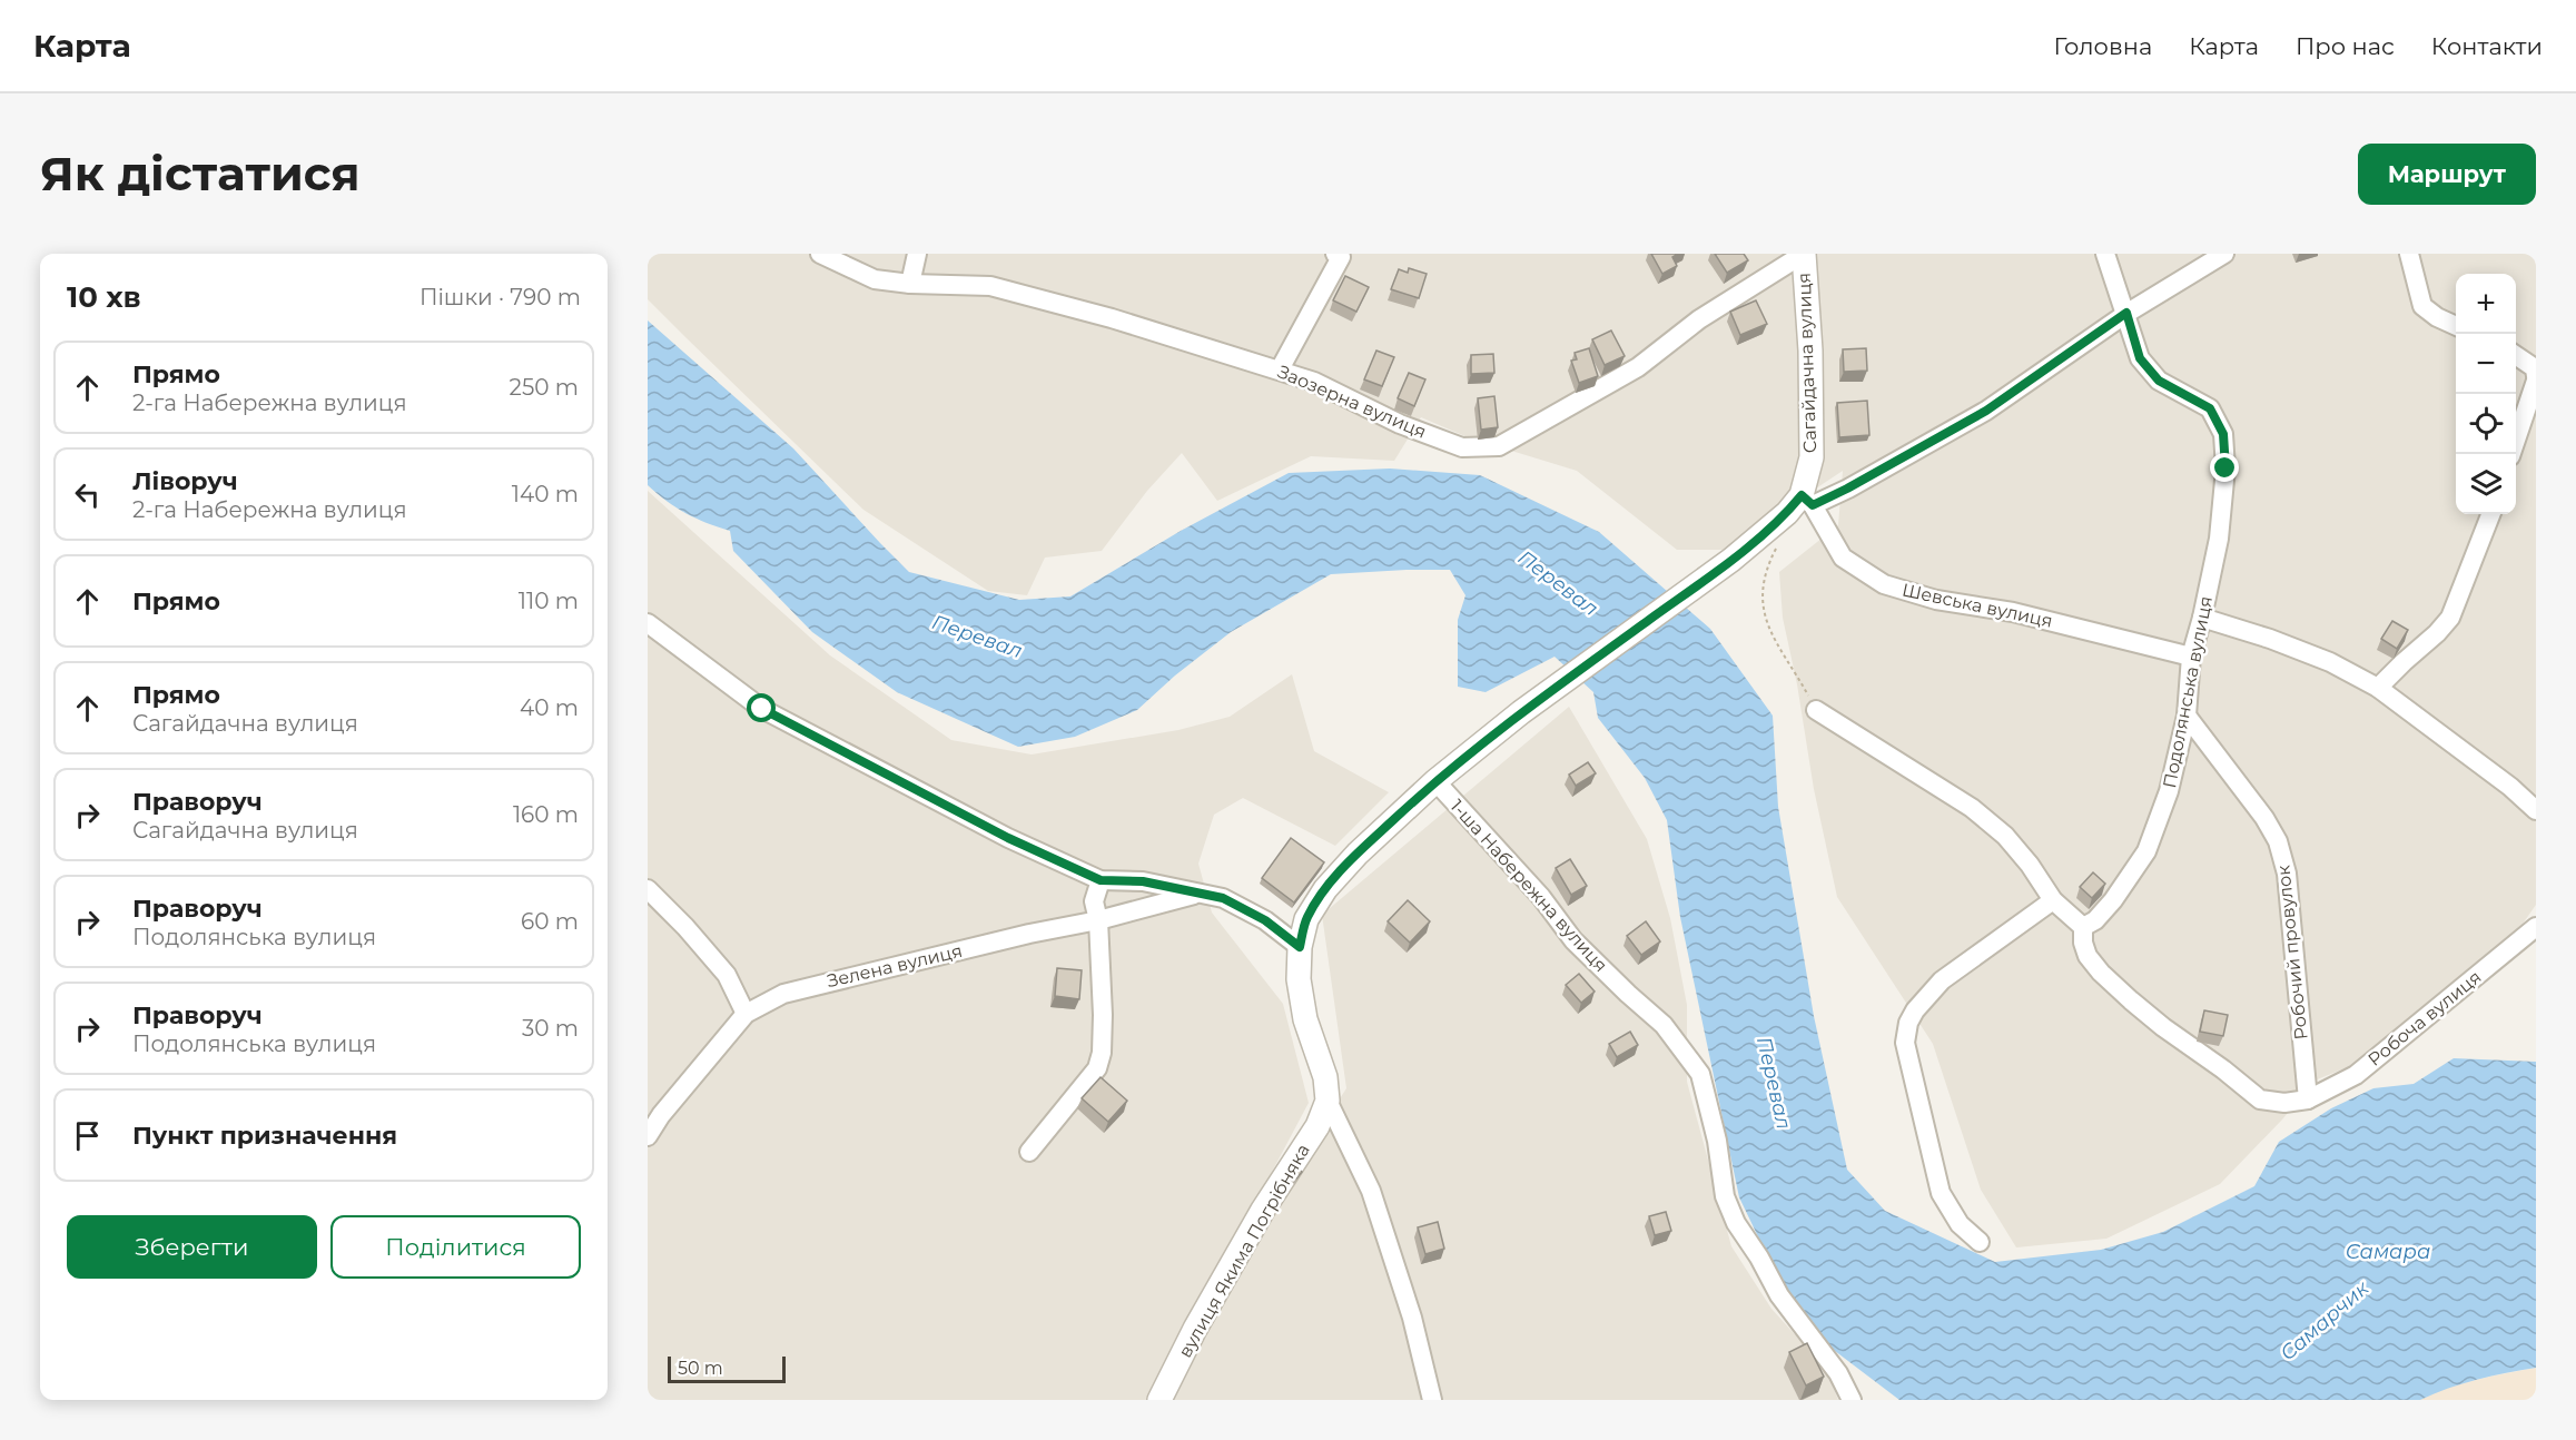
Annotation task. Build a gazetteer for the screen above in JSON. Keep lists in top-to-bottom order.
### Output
{
  "streets": {
    "street": [
      "Сагайдачна вулиця",
      "Заозерна вулиця",
      "Шевська вулиця",
      "Подолянська вулиця",
      "1-ша Набережна вулиця",
      "Робочий провулок",
      "Зелена вулиця",
      "Робоча вулиця",
      "вулиця Якима Погрібняка"
    ]
  },
  "crossings": [
    ["Сагайдачна вулиця", "Заозерна вулиця"],
    ["Сагайдачна вулиця", "Шевська вулиця"],
    ["Сагайдачна вулиця", "Подолянська вулиця"],
    ["Сагайдачна вулиця", "1-ша Набережна вулиця"],
    ["Сагайдачна вулиця", "вулиця Якима Погрібняка"],
    ["Шевська вулиця", "Подолянська вулиця"],
    ["Подолянська вулиця", "Робочий провулок"],
    ["Робочий провулок", "Робоча вулиця"]
  ],
  "water": ["Перевал", "Самара", "Самарчик"],
  "scale_bar": "50 m",
  "page": {
    "header": "Карта",
    "nav": [
      "Головна",
      "Карта",
      "Про нас",
      "Контакти"
    ],
    "buttons": [
      "Маршрут",
      ["Зберегти", "Поділитися"]
    ],
    "title": "Як дістатися",
    "heading": ["10 хв", "Пішки · 790 m"],
    "map_buttons": ["+", "−"],
    "list": [
      ["Прямо", "2-га Набережна вулиця", "250 m"],
      ["Ліворуч", "2-га Набережна вулиця", "140 m"],
      ["Прямо", "110 m"],
      ["Прямо", "Сагайдачна вулиця", "40 m"],
      ["Праворуч", "Сагайдачна вулиця", "160 m"],
      ["Праворуч", "Подолянська вулиця", "60 m"],
      ["Праворуч", "Подолянська вулиця", "30 m"],
      "Пункт призначення"
    ],
    "scale": "50 m"
  }
}
